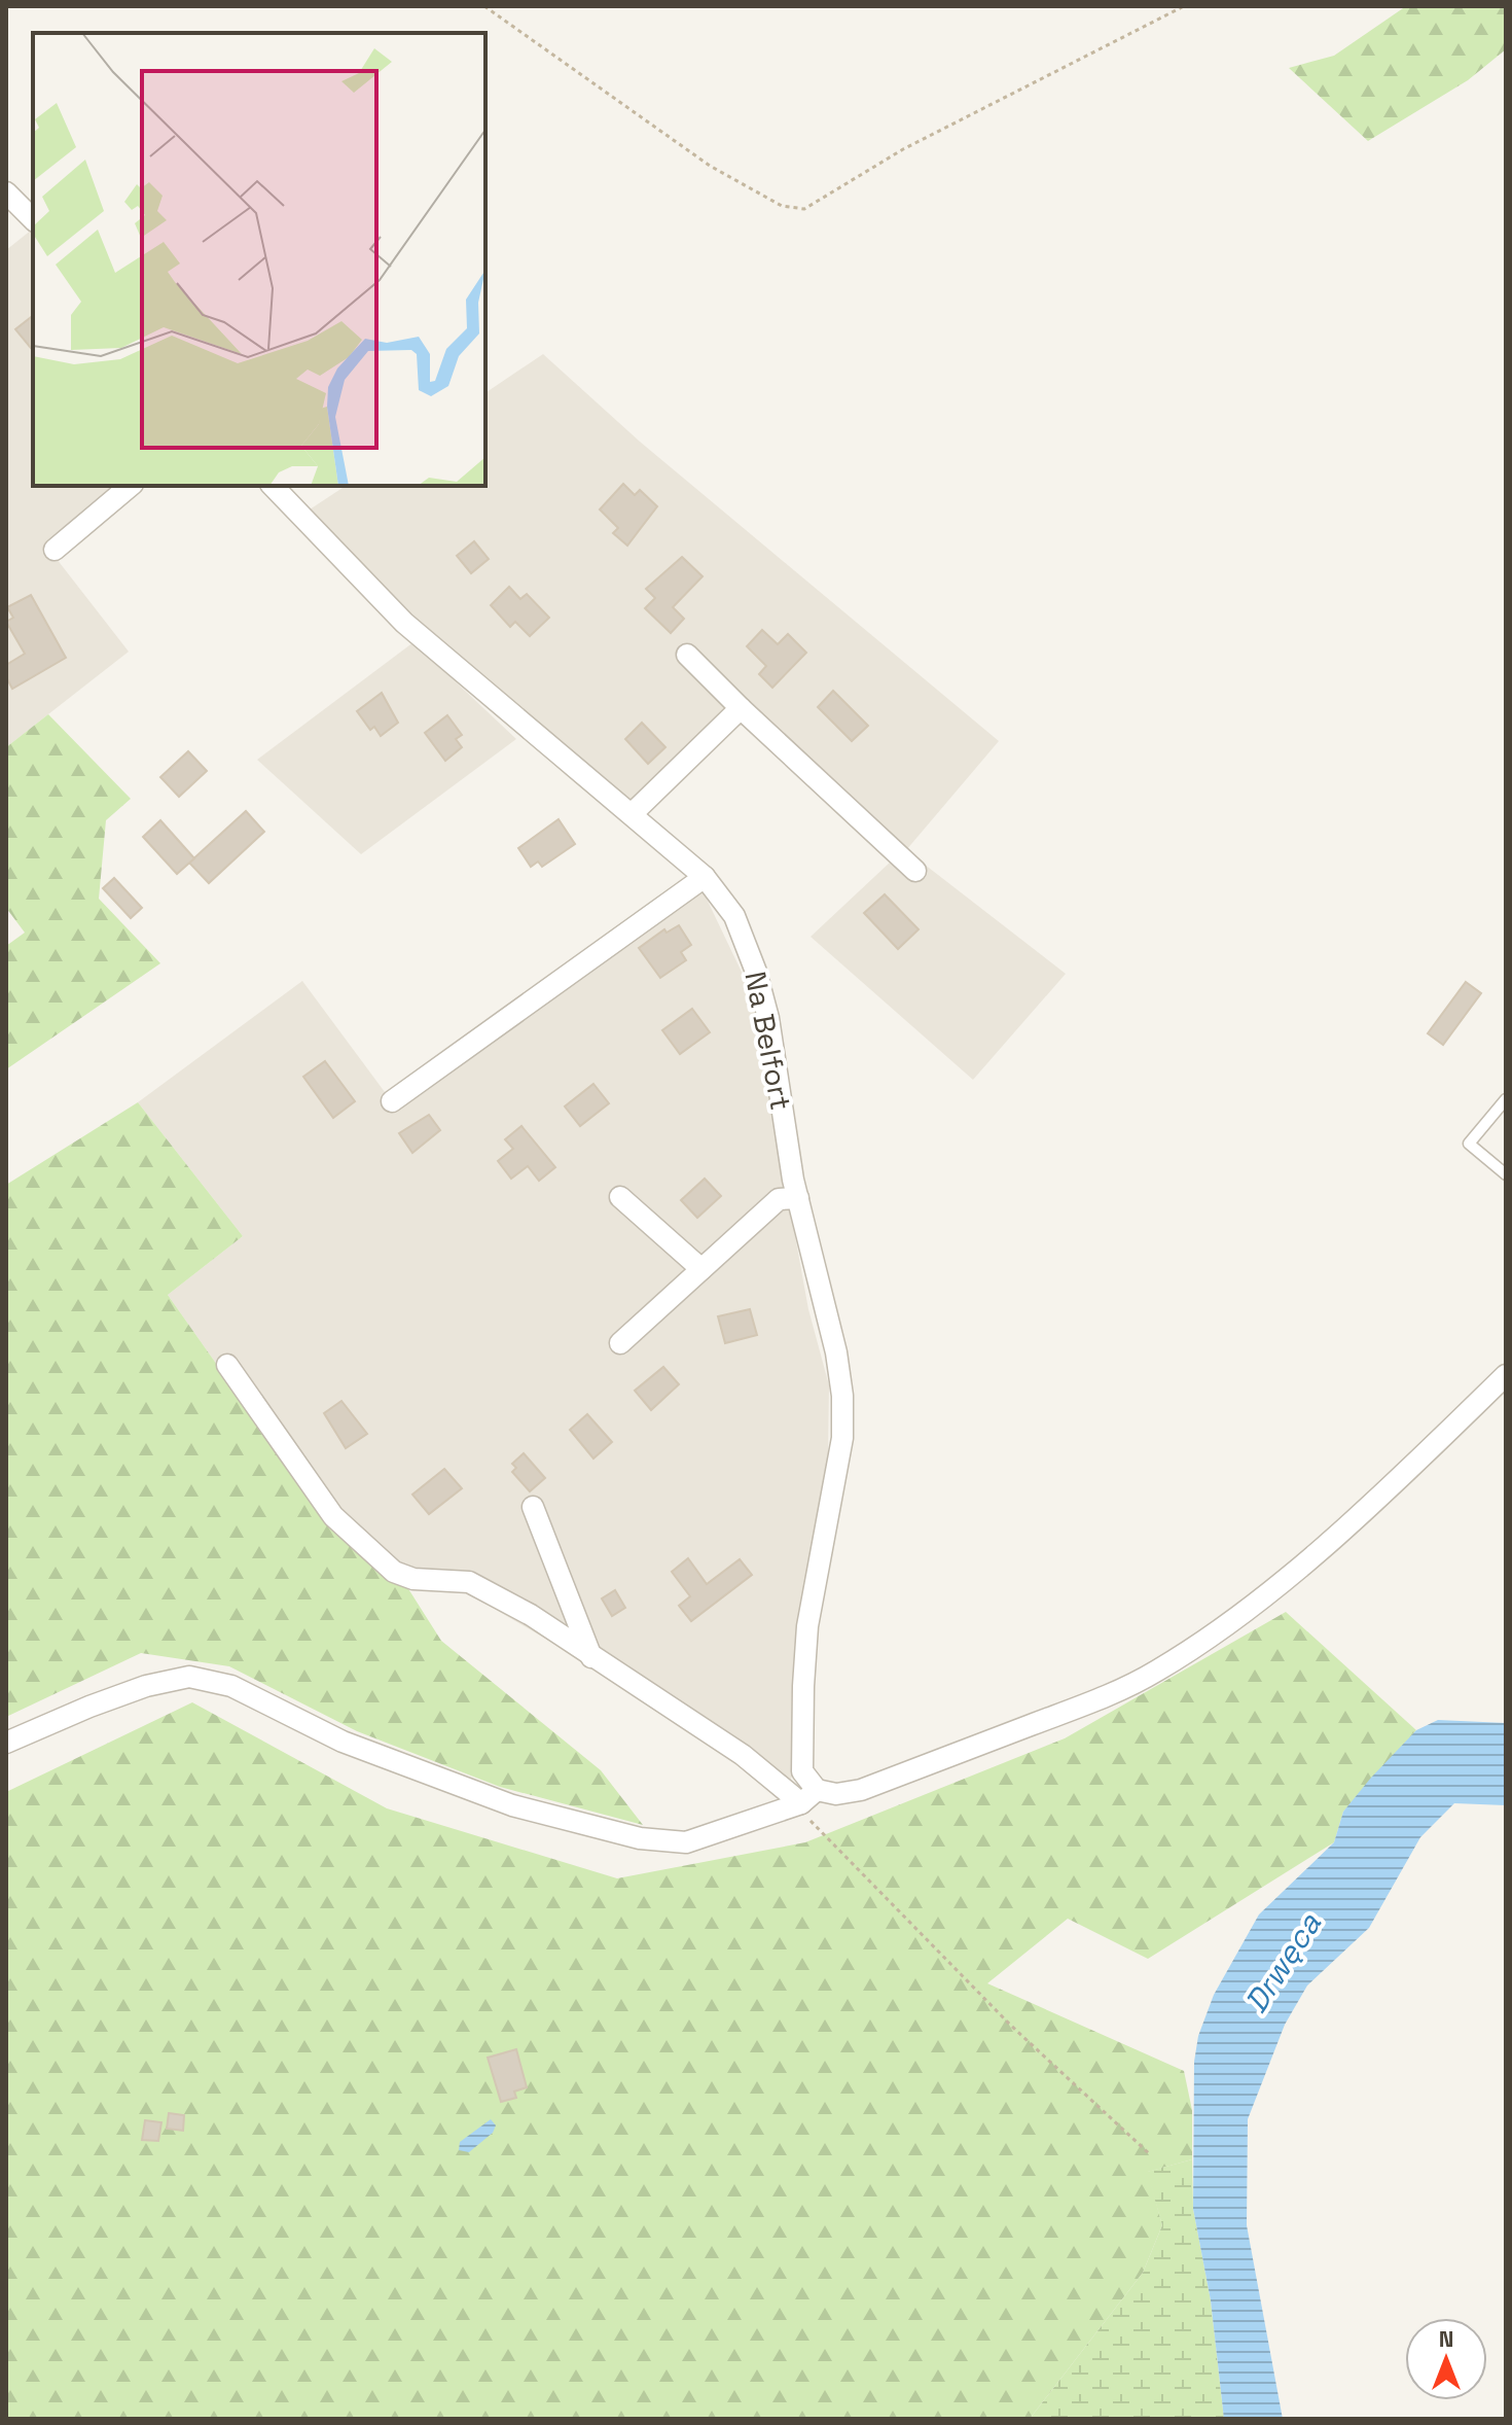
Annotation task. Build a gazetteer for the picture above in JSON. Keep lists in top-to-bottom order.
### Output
{
  "streets": {
    "street": ["Na Belfort"]
  },
  "water": ["Drwęca"],
  "north": "top"
}
